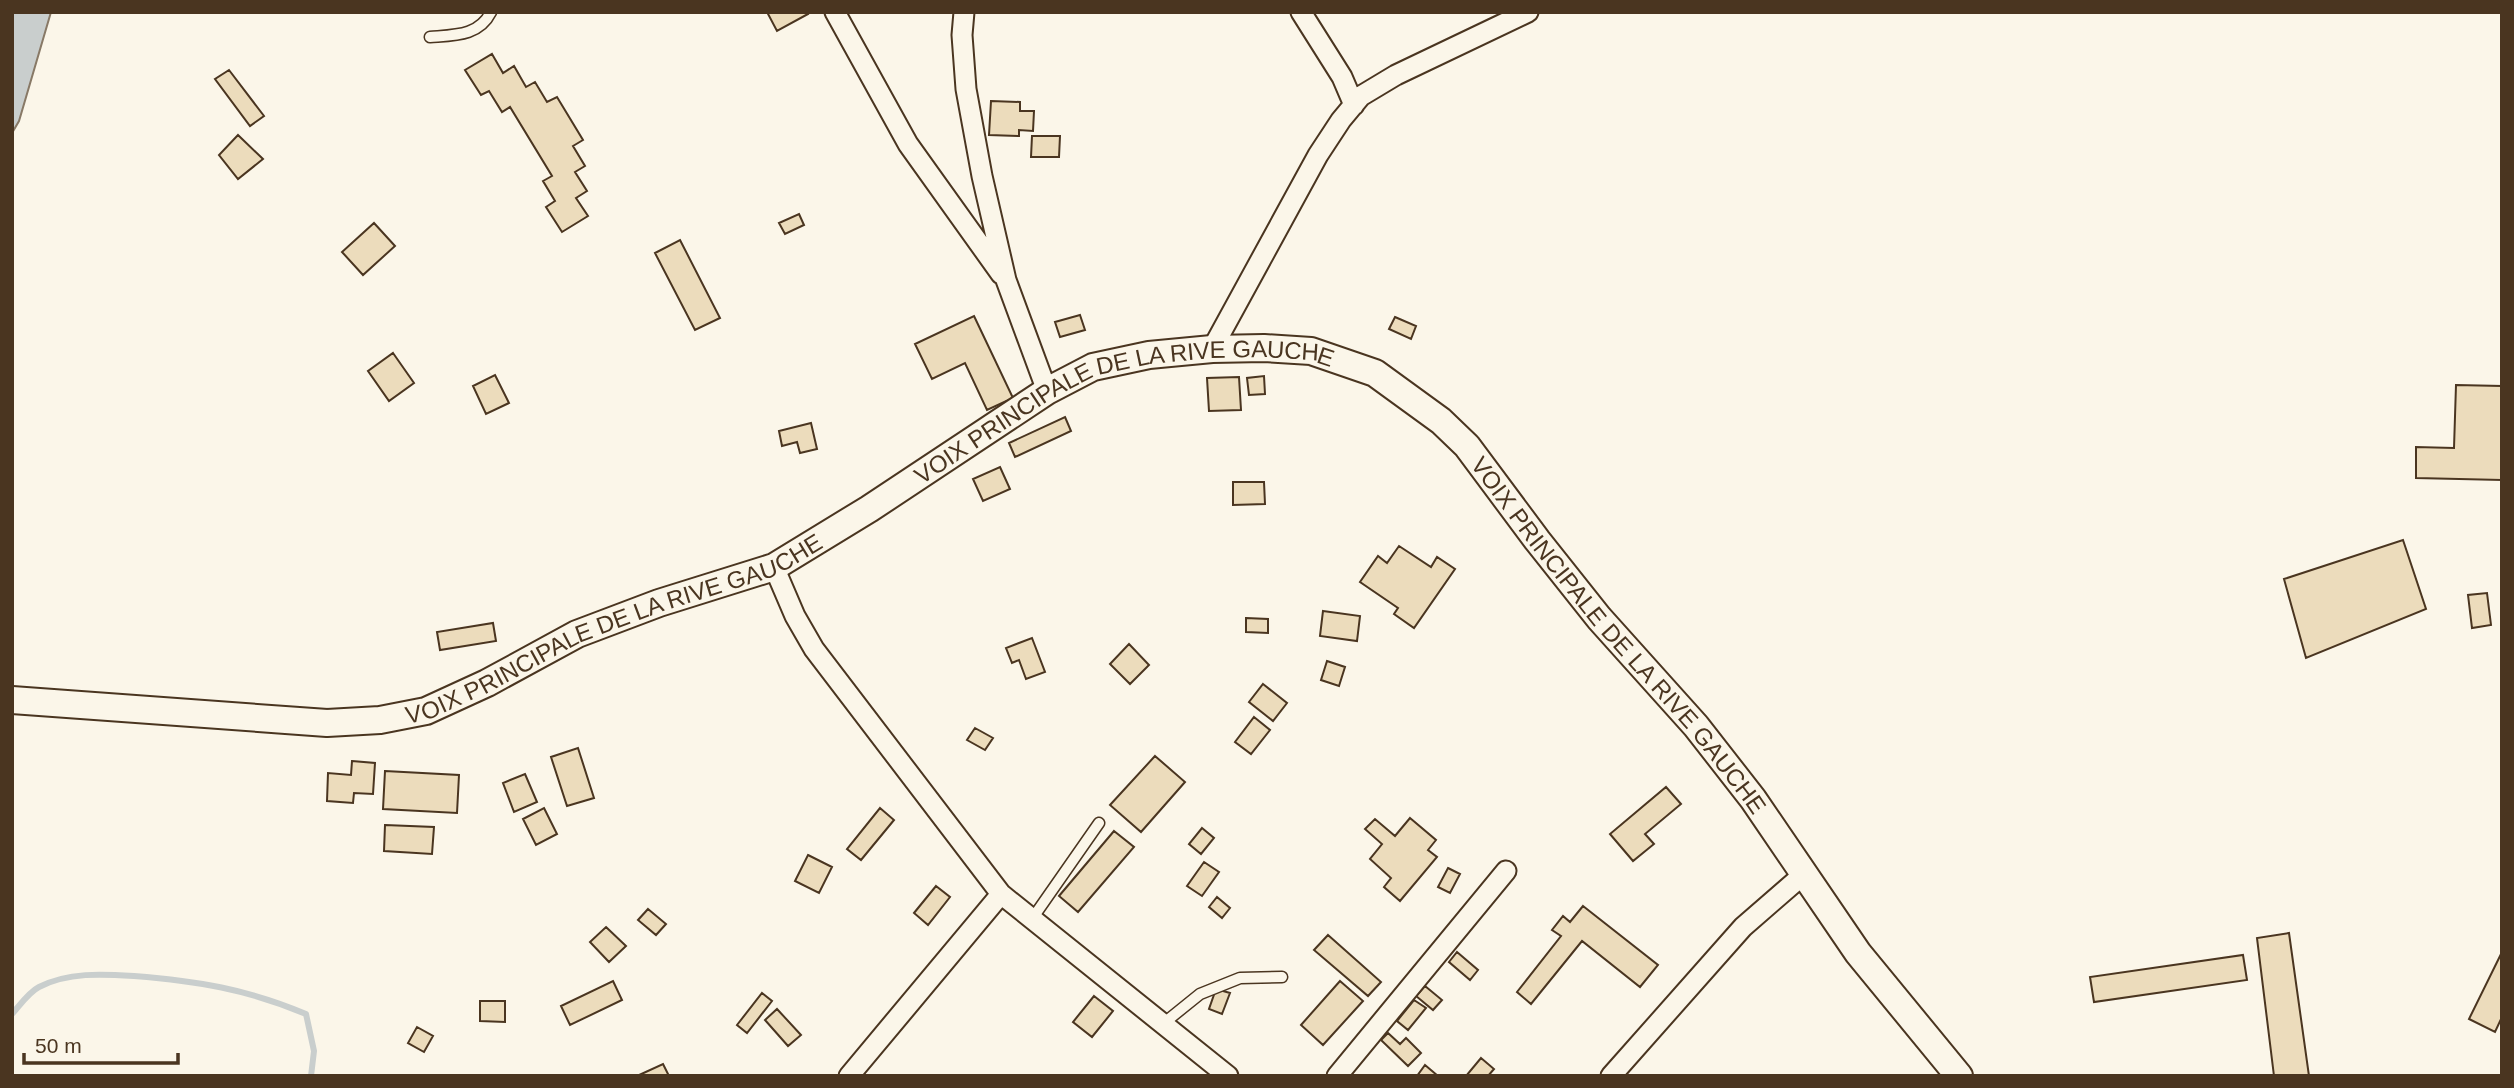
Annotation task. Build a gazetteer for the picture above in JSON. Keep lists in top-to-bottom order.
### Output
{
  "streets": {
    "street": ["VOIX PRINCIPALE DE LA RIVE GAUCHE"]
  },
  "scale_bar": "50 m"
}
